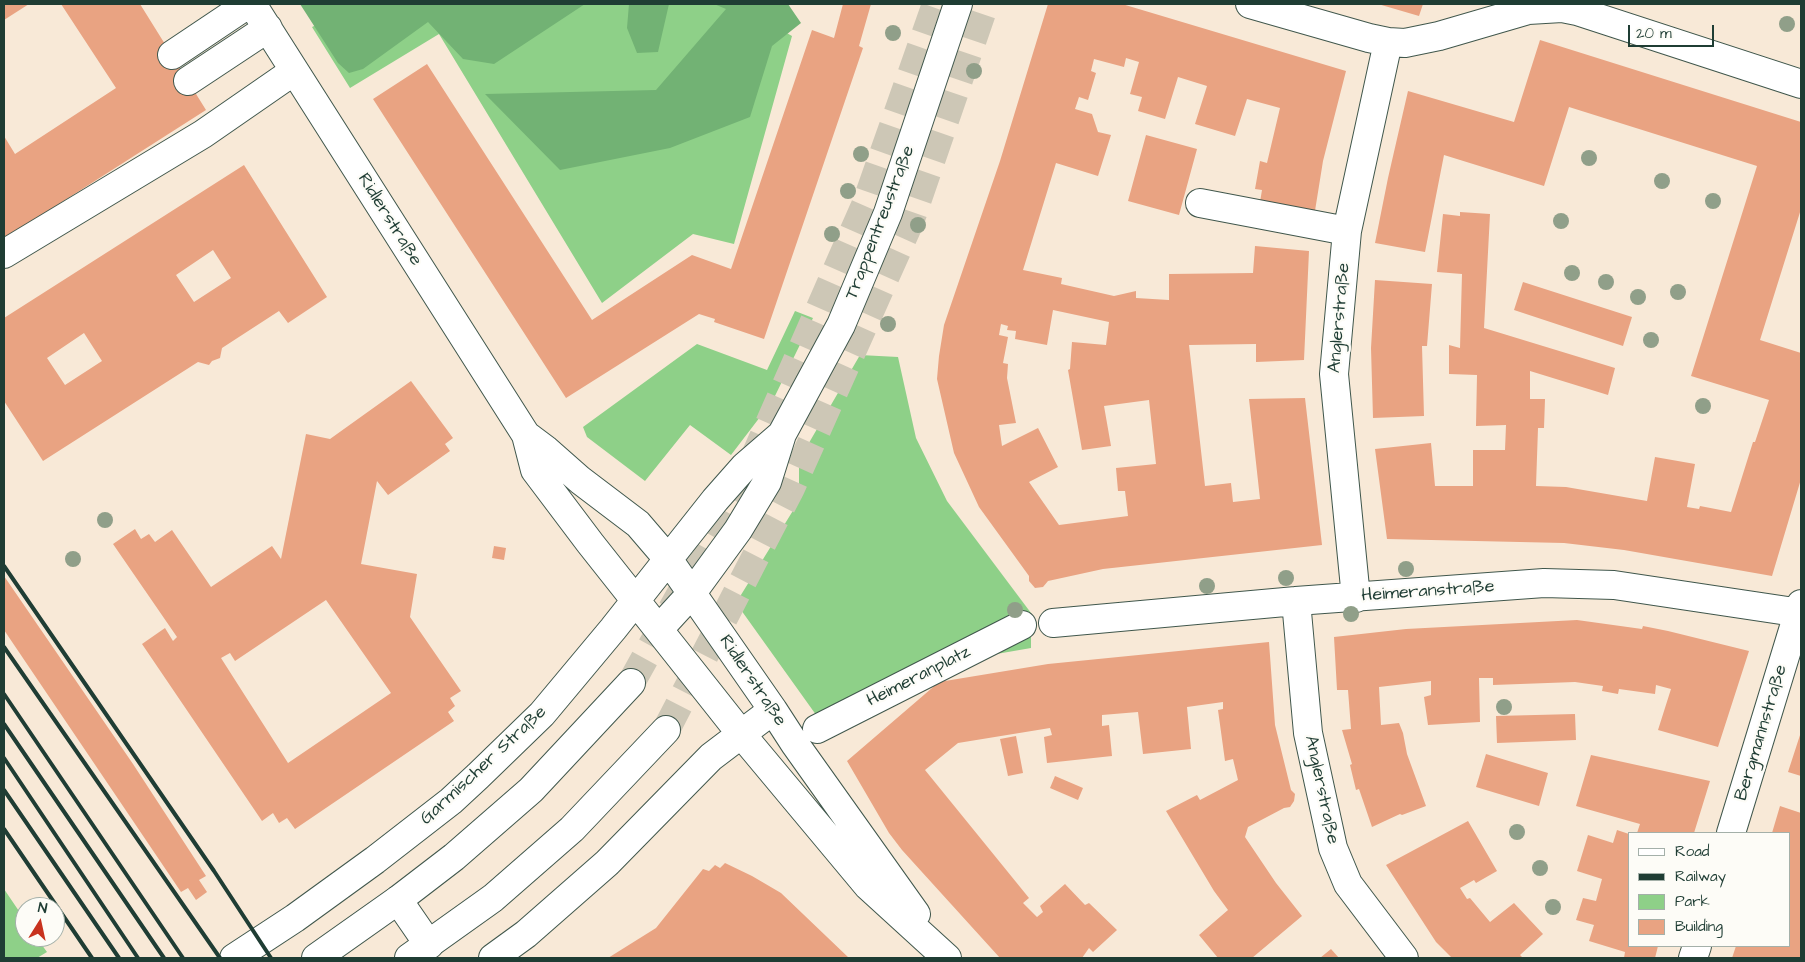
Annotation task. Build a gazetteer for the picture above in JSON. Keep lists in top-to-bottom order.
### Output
{
  "streets": {
    "main road": [
      "Ridlerstraße",
      "Trappentreustraße",
      "Anglerstraße",
      "Heimeranstraße",
      "Heimeranplatz",
      "Bergmannstraße",
      "Garmischer Straße"
    ]
  },
  "crossings": [
    ["Ridlerstraße", "Trappentreustraße"],
    ["Ridlerstraße", "Garmischer Straße"],
    ["Trappentreustraße", "Garmischer Straße"],
    ["Anglerstraße", "Heimeranstraße"],
    ["Heimeranstraße", "Bergmannstraße"]
  ],
  "legend": [
    "Road",
    "Railway",
    "Park",
    "Building"
  ],
  "scale_bar": "20 m",
  "north": "top"
}
